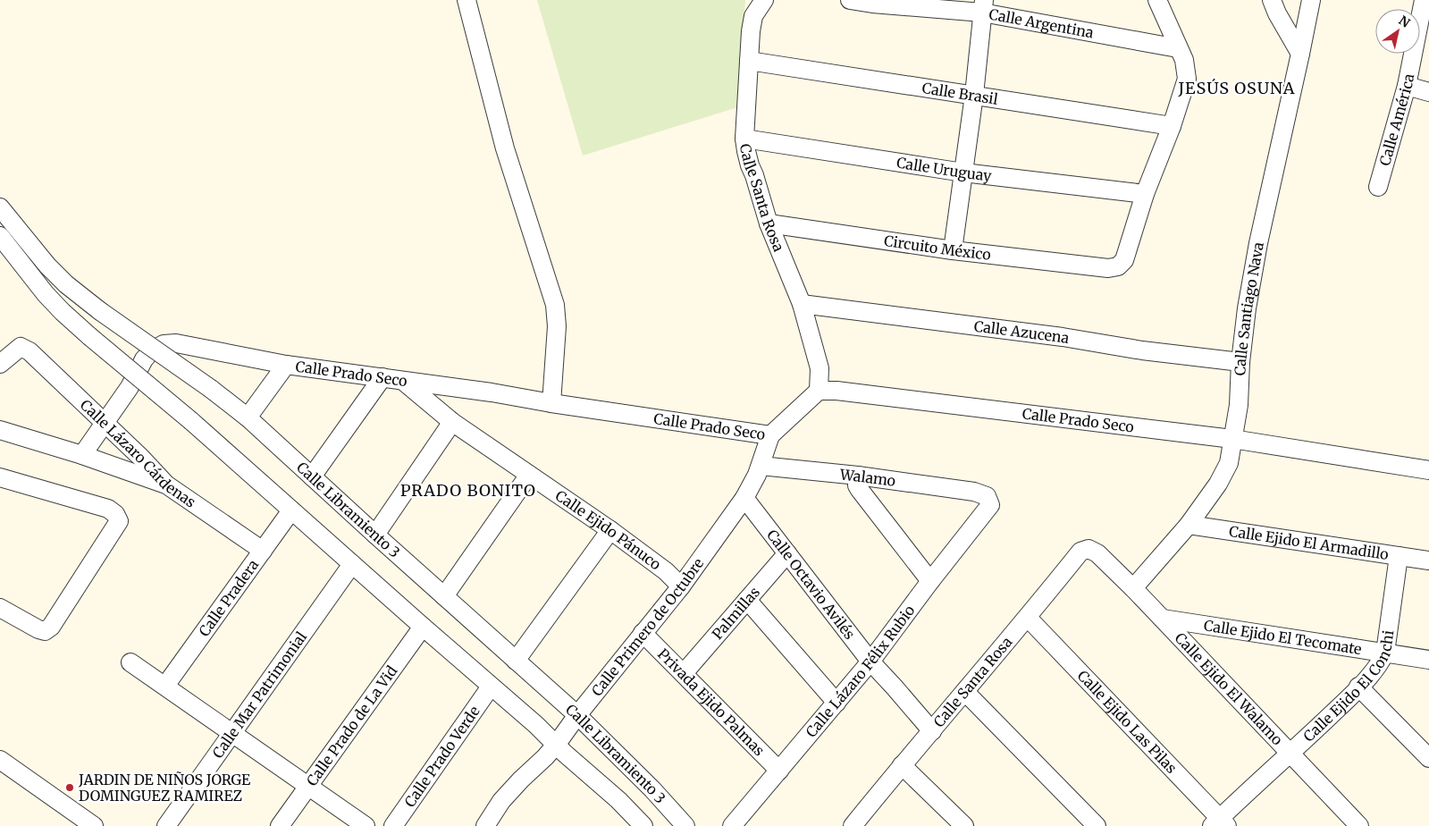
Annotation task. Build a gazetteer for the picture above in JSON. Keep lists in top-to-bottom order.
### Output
{
  "streets": {
    "street": [
      "Calle Argentina",
      "Calle Brasil",
      "Calle América",
      "Calle Uruguay",
      "Calle Santa Rosa",
      "Circuito México",
      "Calle Santiago Nava",
      "Calle Azucena",
      "Calle Prado Seco",
      "Calle Lázaro Cárdenas",
      "Walamo",
      "Calle Libramiento 3",
      "Calle Ejido Pánuco",
      "Calle Ejido El Armadillo",
      "Calle Octavio Avilés",
      "Calle Pradera",
      "Palmillas",
      "Calle Primero de Octubre",
      "Calle Ejido El Tecomate",
      "Calle Lázaro Félix Rubio",
      "Calle Ejido El Conchi",
      "Calle Ejido El Walamo",
      "Calle Mar Patrimonial",
      "Privada Ejido Palmas",
      "Calle Ejido Las Pilas",
      "Calle Prado de La Vid",
      "Calle Prado Verde"
    ]
  },
  "crossings": [
    ["Calle Brasil", "Calle Santa Rosa"],
    ["Calle Uruguay", "Calle Santa Rosa"],
    ["Calle Uruguay", "Circuito México"],
    ["Calle Santa Rosa", "Circuito México"],
    ["Calle Santa Rosa", "Calle Azucena"],
    ["Calle Santa Rosa", "Calle Prado Seco"],
    ["Calle Santa Rosa", "Calle Octavio Avilés"],
    ["Calle Santa Rosa", "Calle Ejido El Walamo"],
    ["Calle Santa Rosa", "Calle Ejido Las Pilas"],
    ["Calle Santiago Nava", "Calle Azucena"],
    ["Calle Santiago Nava", "Calle Prado Seco"],
    ["Calle Santiago Nava", "Calle Ejido El Armadillo"],
    ["Calle Santiago Nava", "Calle Ejido El Walamo"],
    ["Calle Prado Seco", "Calle Lázaro Cárdenas"],
    ["Calle Prado Seco", "Calle Ejido Pánuco"],
    ["Calle Prado Seco", "Calle Primero de Octubre"],
    ["Calle Lázaro Cárdenas", "Calle Pradera"],
    ["Walamo", "Calle Primero de Octubre"],
    ["Walamo", "Calle Lázaro Félix Rubio"],
    ["Calle Libramiento 3", "Calle Pradera"],
    ["Calle Libramiento 3", "Calle Primero de Octubre"],
    ["Calle Libramiento 3", "Calle Mar Patrimonial"],
    ["Calle Libramiento 3", "Calle Prado de La Vid"],
    ["Calle Libramiento 3", "Calle Prado Verde"],
    ["Calle Ejido Pánuco", "Calle Primero de Octubre"],
    ["Calle Ejido El Armadillo", "Calle Ejido El Conchi"],
    ["Calle Octavio Avilés", "Palmillas"],
    ["Calle Octavio Avilés", "Calle Primero de Octubre"],
    ["Calle Octavio Avilés", "Calle Lázaro Félix Rubio"],
    ["Palmillas", "Privada Ejido Palmas"],
    ["Calle Primero de Octubre", "Privada Ejido Palmas"],
    ["Calle Ejido El Tecomate", "Calle Ejido El Conchi"],
    ["Calle Ejido El Tecomate", "Calle Ejido El Walamo"],
    ["Calle Lázaro Félix Rubio", "Privada Ejido Palmas"],
    ["Calle Ejido El Conchi", "Calle Ejido El Walamo"],
    ["Calle Ejido El Conchi", "Calle Ejido Las Pilas"]
  ],
  "districts": ["JESÚS OSUNA", "PRADO BONITO"],
  "places": ["JARDIN DE NIÑOS JORGE DOMINGUEZ RAMIREZ"],
  "north": "top right"
}
